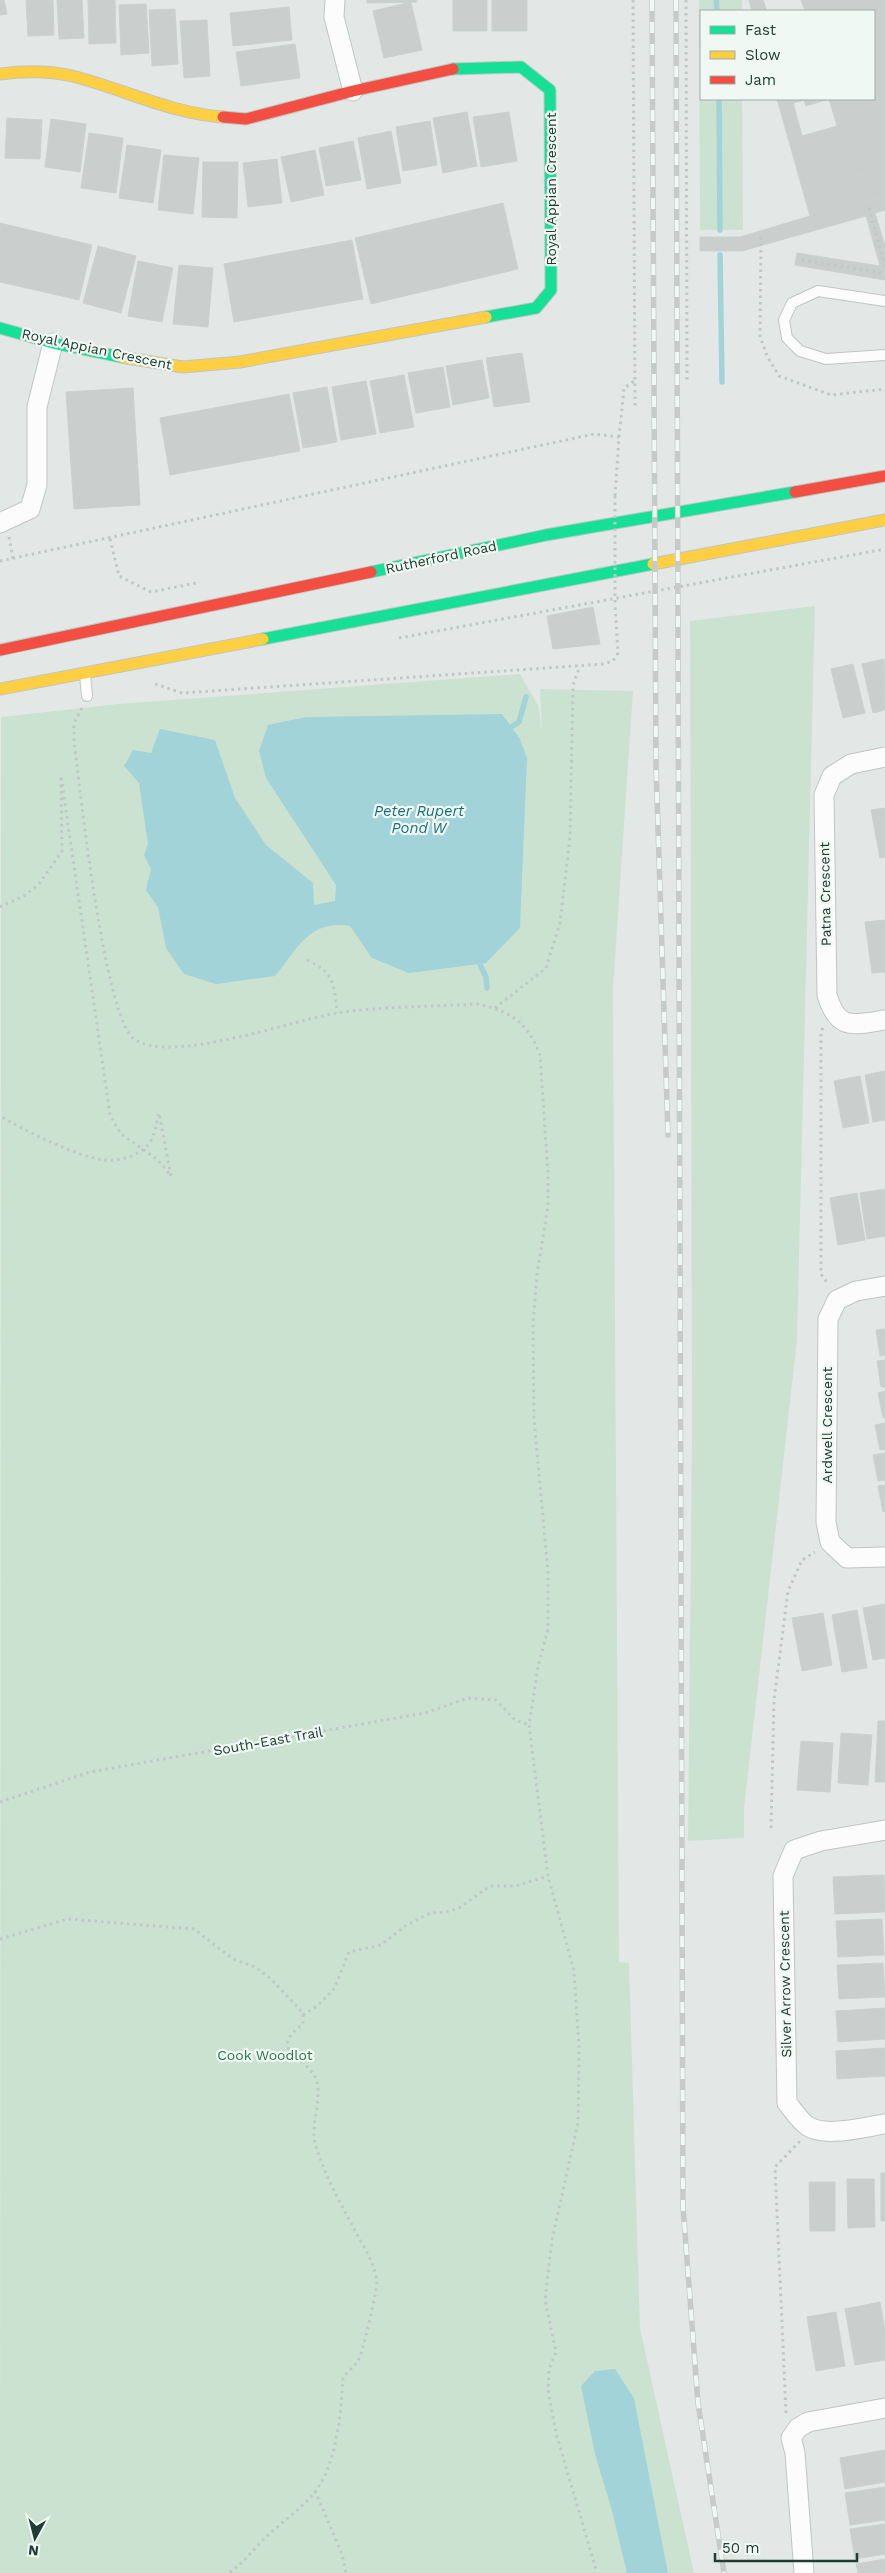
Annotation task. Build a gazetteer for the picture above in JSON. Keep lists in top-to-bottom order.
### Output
{
  "streets": {
    "main road": ["Royal Appian Crescent", "Rutherford Road"],
    "street": ["Patna Crescent", "Ardwell Crescent", "Silver Arrow Crescent"],
    "path": ["South-East Trail"]
  },
  "water": ["Peter Rupert Pond W"],
  "parks": ["Cook Woodlot"],
  "legend": ["Fast", "Slow", "Jam"],
  "scale_bar": "50 m",
  "north": "bottom"
}
